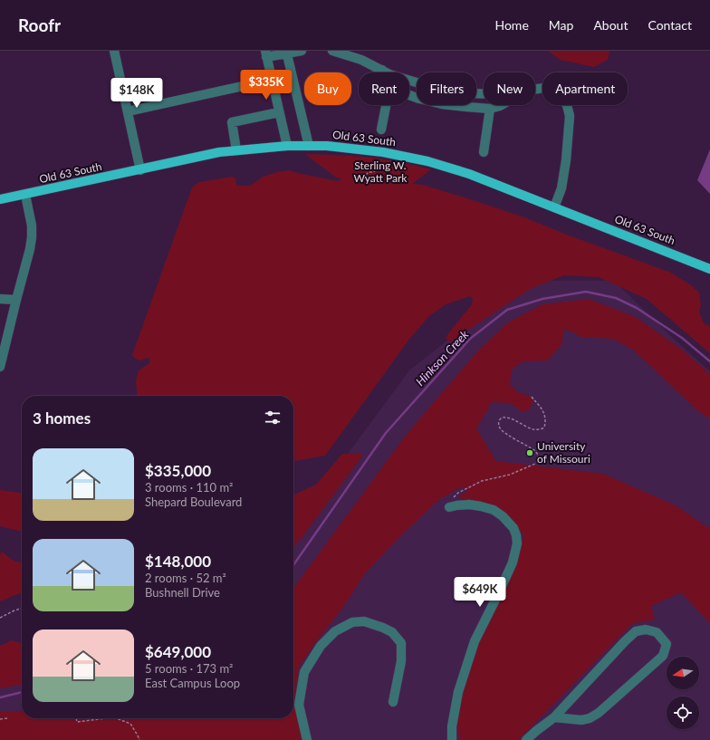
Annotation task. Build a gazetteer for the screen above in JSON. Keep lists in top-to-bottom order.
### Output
{
  "streets": {
    "main road": ["Old 63 South"]
  },
  "water": ["Hinkson Creek"],
  "parks": ["Sterling W. Wyatt Park"],
  "places": ["University of Missouri"],
  "north": "left",
  "page": {
    "header": "Roofr",
    "nav": [
      "Home",
      "Map",
      "About",
      "Contact"
    ],
    "price": ["$335K", "$148K", "$649K"],
    "chip": [
      "Buy",
      "Rent",
      "Filters",
      "New",
      "Apartment"
    ],
    "heading": "3 homes",
    "list": [
      {
        "name": "$335,000",
        "note": "3 rooms · 110 m² · Shepard Boulevard"
      },
      {
        "name": "$148,000",
        "note": "2 rooms · 52 m² · Bushnell Drive"
      },
      {
        "name": "$649,000",
        "note": "5 rooms · 173 m² · East Campus Loop"
      }
    ]
  }
}
